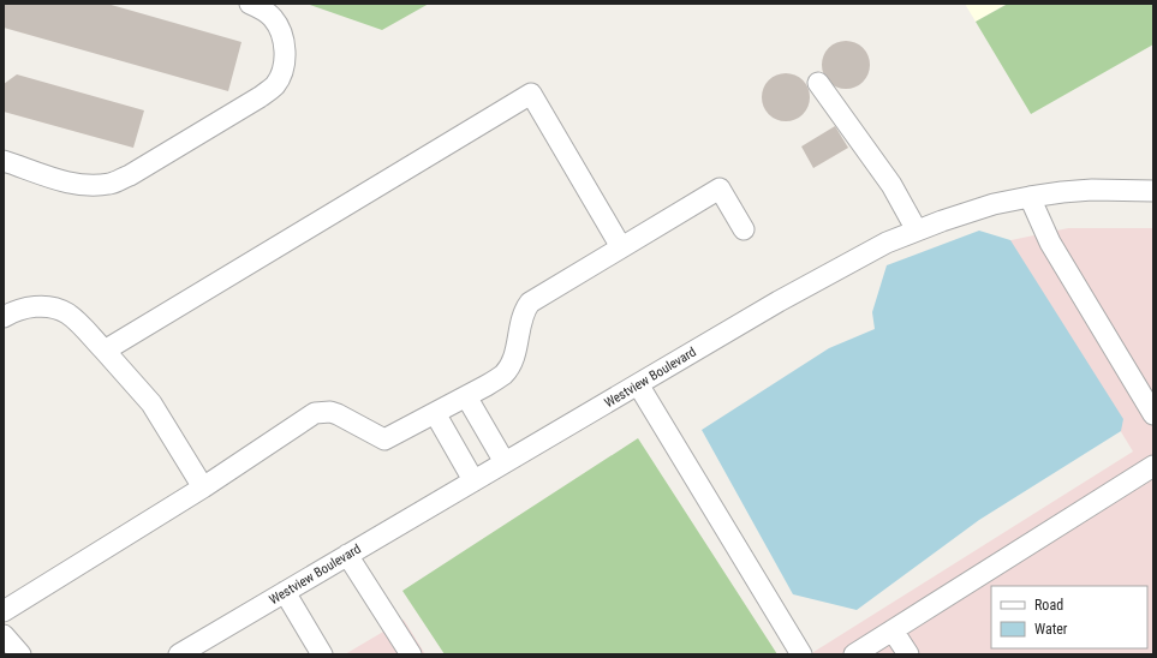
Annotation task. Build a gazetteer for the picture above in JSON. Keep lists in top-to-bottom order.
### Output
{
  "streets": {
    "street": ["Westview Boulevard"]
  },
  "legend": ["Road", "Water"]
}
